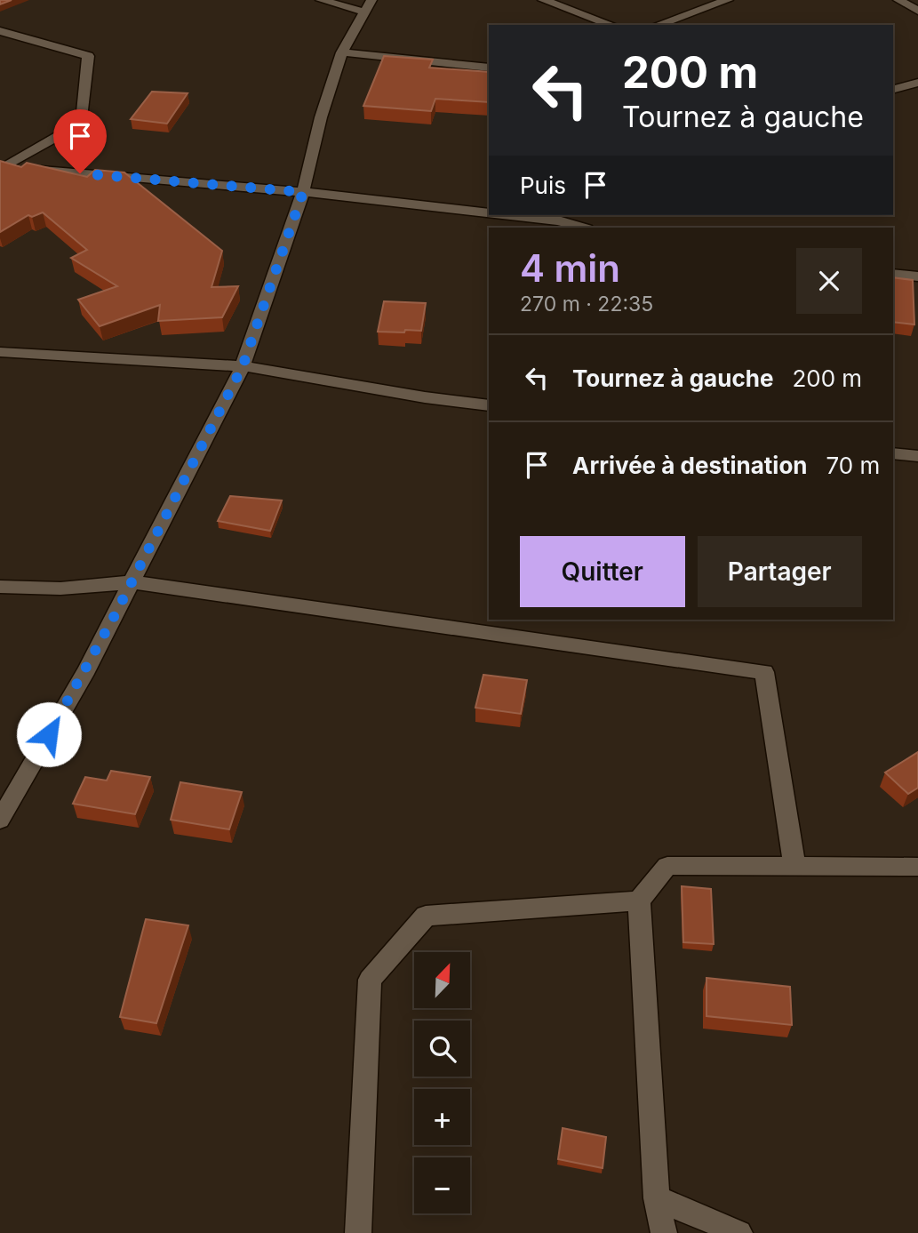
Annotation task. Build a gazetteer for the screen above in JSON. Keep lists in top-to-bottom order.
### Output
{
  "north": "top right",
  "page": {
    "turn": ["200 m", "Tournez à gauche"],
    "then": "Puis",
    "heading": ["4 min", "270 m · 22:35"],
    "list": [
      {
        "name": "Tournez à gauche",
        "value": "200 m"
      },
      {
        "name": "Arrivée à destination",
        "value": "70 m"
      }
    ],
    "buttons": ["Quitter", "Partager"],
    "map_buttons": ["+", "−"]
  }
}
